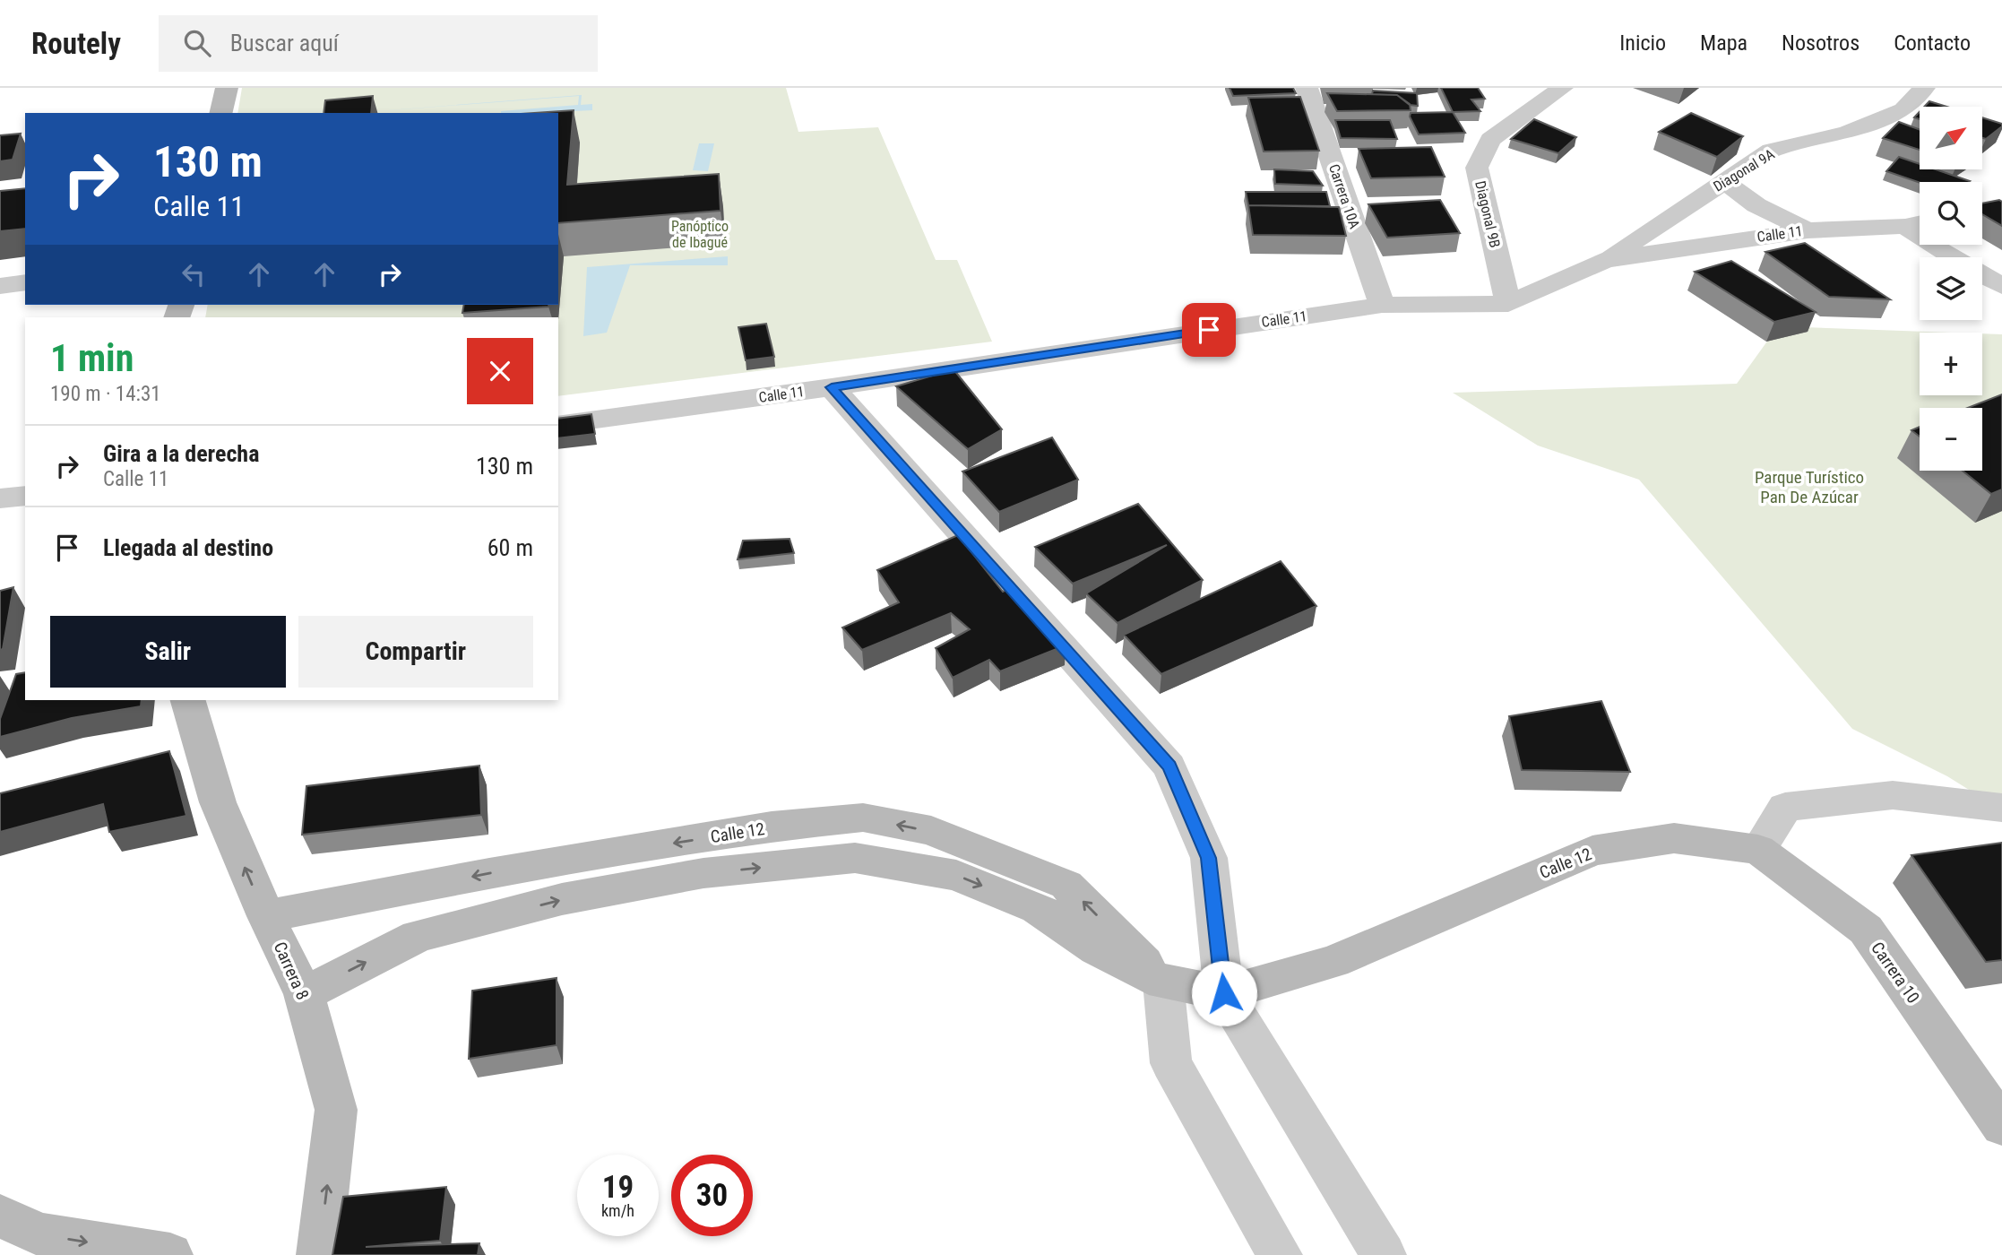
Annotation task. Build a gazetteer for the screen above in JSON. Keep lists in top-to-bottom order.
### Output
{
  "streets": {
    "street": [
      "Diagonal 9A",
      "Carrera 10A",
      "Diagonal 9B",
      "Calle 11",
      "Calle 12",
      "Carrera 8",
      "Carrera 10"
    ]
  },
  "crossings": [
    ["Diagonal 9A", "Calle 11"],
    ["Carrera 10A", "Calle 11"],
    ["Diagonal 9B", "Calle 11"],
    ["Calle 12", "Carrera 8"],
    ["Calle 12", "Carrera 10"]
  ],
  "one_way": ["Carrera 8"],
  "parks": ["Panóptico de Ibagué", "Parque Turístico Pan De Azúcar"],
  "north": "top right",
  "page": {
    "header": "Routely",
    "search": "Buscar aquí",
    "nav": [
      "Inicio",
      "Mapa",
      "Nosotros",
      "Contacto"
    ],
    "map_buttons": ["+", "−"],
    "turn": ["130 m", "Calle 11"],
    "heading": ["1 min", "190 m · 14:31"],
    "list": [
      {
        "name": "Gira a la derecha",
        "note": "Calle 11",
        "value": "130 m"
      },
      {
        "name": "Llegada al destino",
        "value": "60 m"
      }
    ],
    "buttons": ["Salir", "Compartir"],
    "speed": "19 km/h",
    "limit": "30"
  }
}
